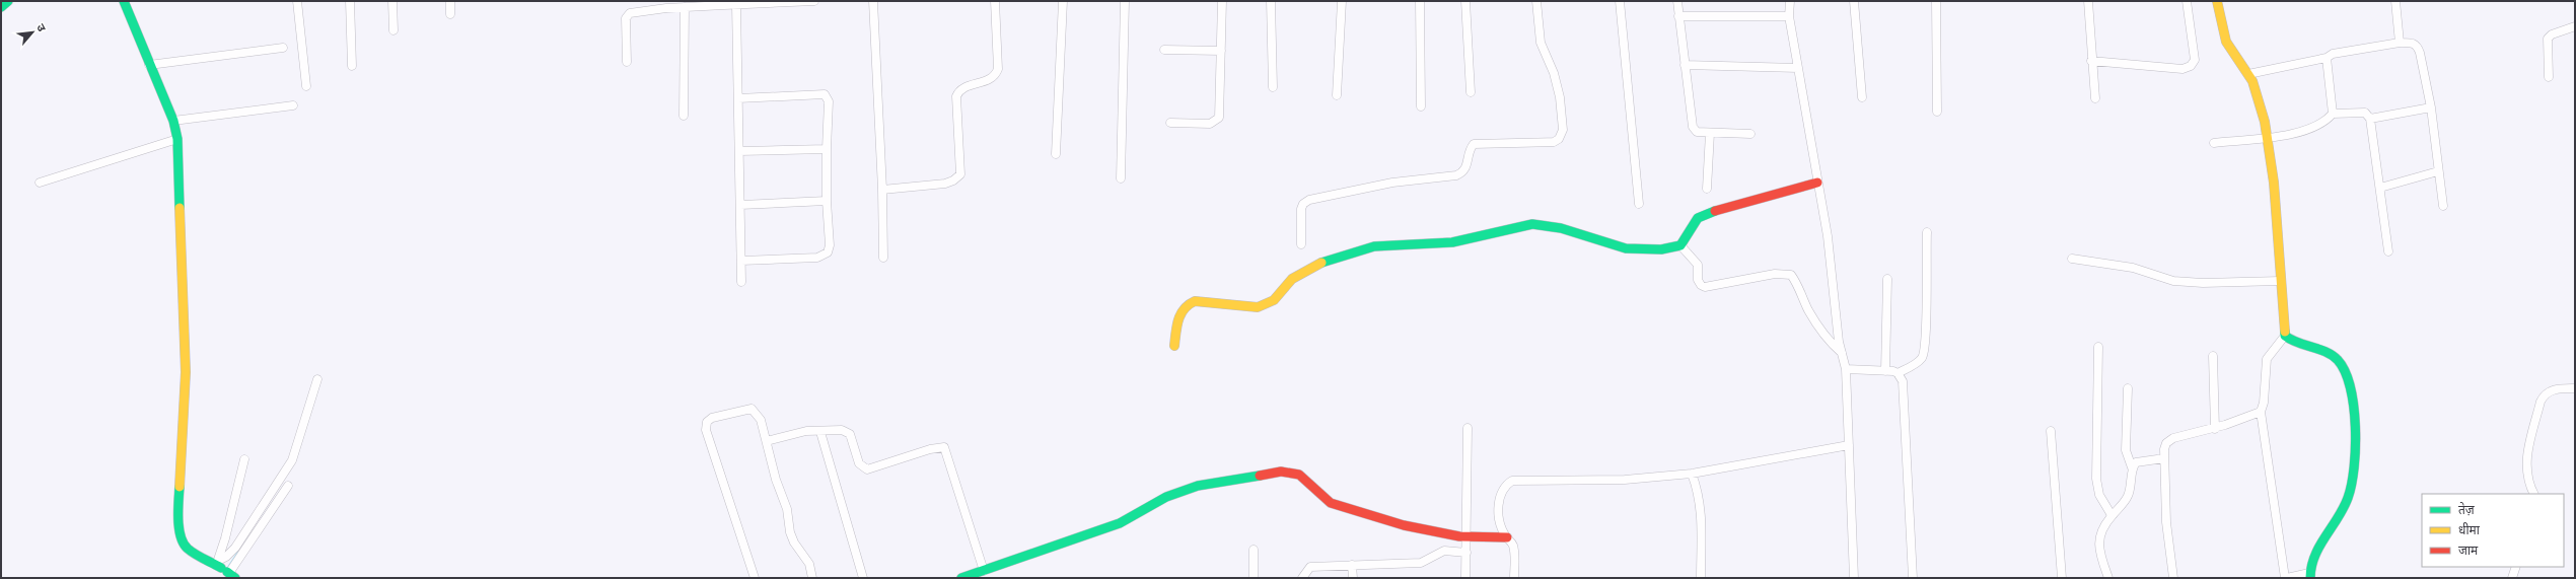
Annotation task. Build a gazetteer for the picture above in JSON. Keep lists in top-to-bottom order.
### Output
{
  "legend": ["तेज़", "धीमा", "जाम"],
  "north": "top right"
}
